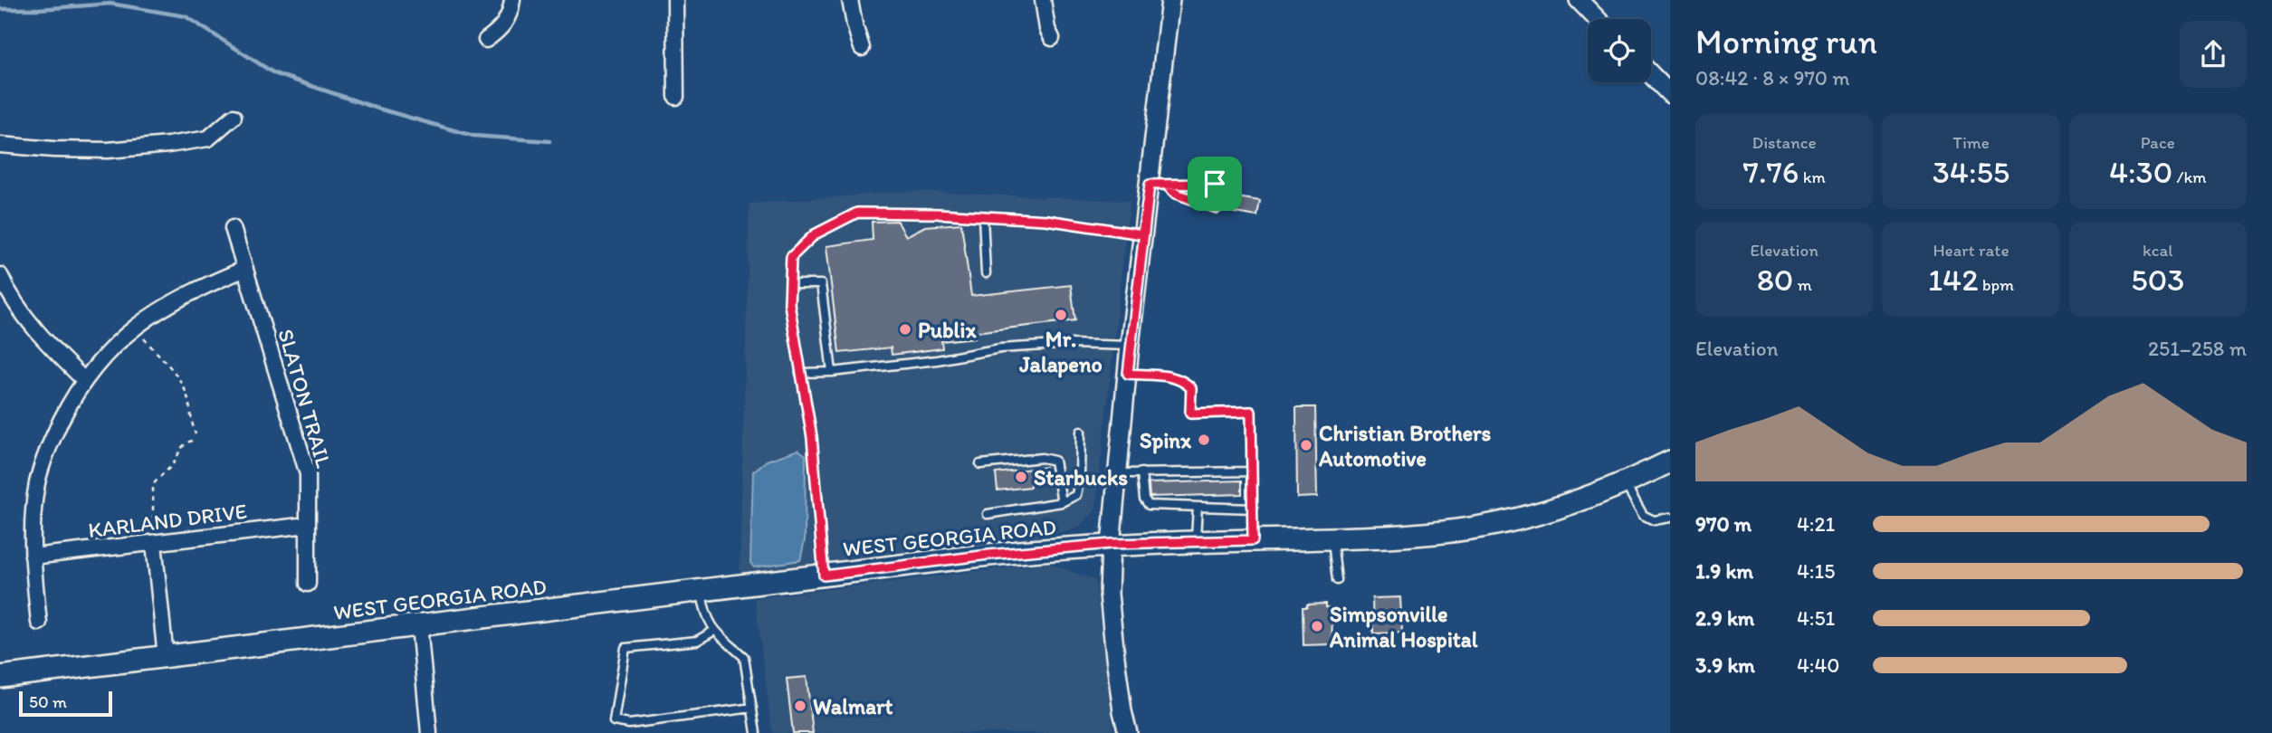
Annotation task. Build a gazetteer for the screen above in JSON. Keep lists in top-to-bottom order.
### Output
{
  "streets": {
    "main road": ["WEST GEORGIA ROAD"],
    "street": ["SLATON TRAIL", "KARLAND DRIVE"]
  },
  "crossings": [
    ["SLATON TRAIL", "KARLAND DRIVE"]
  ],
  "places": [
    "Mr. Jalapeno",
    "Publix",
    "Spinx",
    "Christian Brothers Automotive",
    "Starbucks",
    "Simpsonville Animal Hospital",
    "Walmart"
  ],
  "scale_bar": "50 m",
  "page": {
    "heading": ["Morning run", "08:42 · 8 × 970 m"],
    "stats": [
      ["Distance", "7.76 km"],
      ["Time", "34:55"],
      ["Pace", "4:30 /km"],
      ["Elevation", "80 m"],
      ["Heart rate", "142 bpm"],
      ["kcal", "503"]
    ],
    "chart": ["Elevation", "251–258 m"],
    "list": [
      {
        "name": "970 m",
        "note": "4:21"
      },
      {
        "name": "1.9 km",
        "note": "4:15"
      },
      {
        "name": "2.9 km",
        "note": "4:51"
      },
      {
        "name": "3.9 km",
        "note": "4:40"
      }
    ],
    "scale": "50 m"
  }
}
